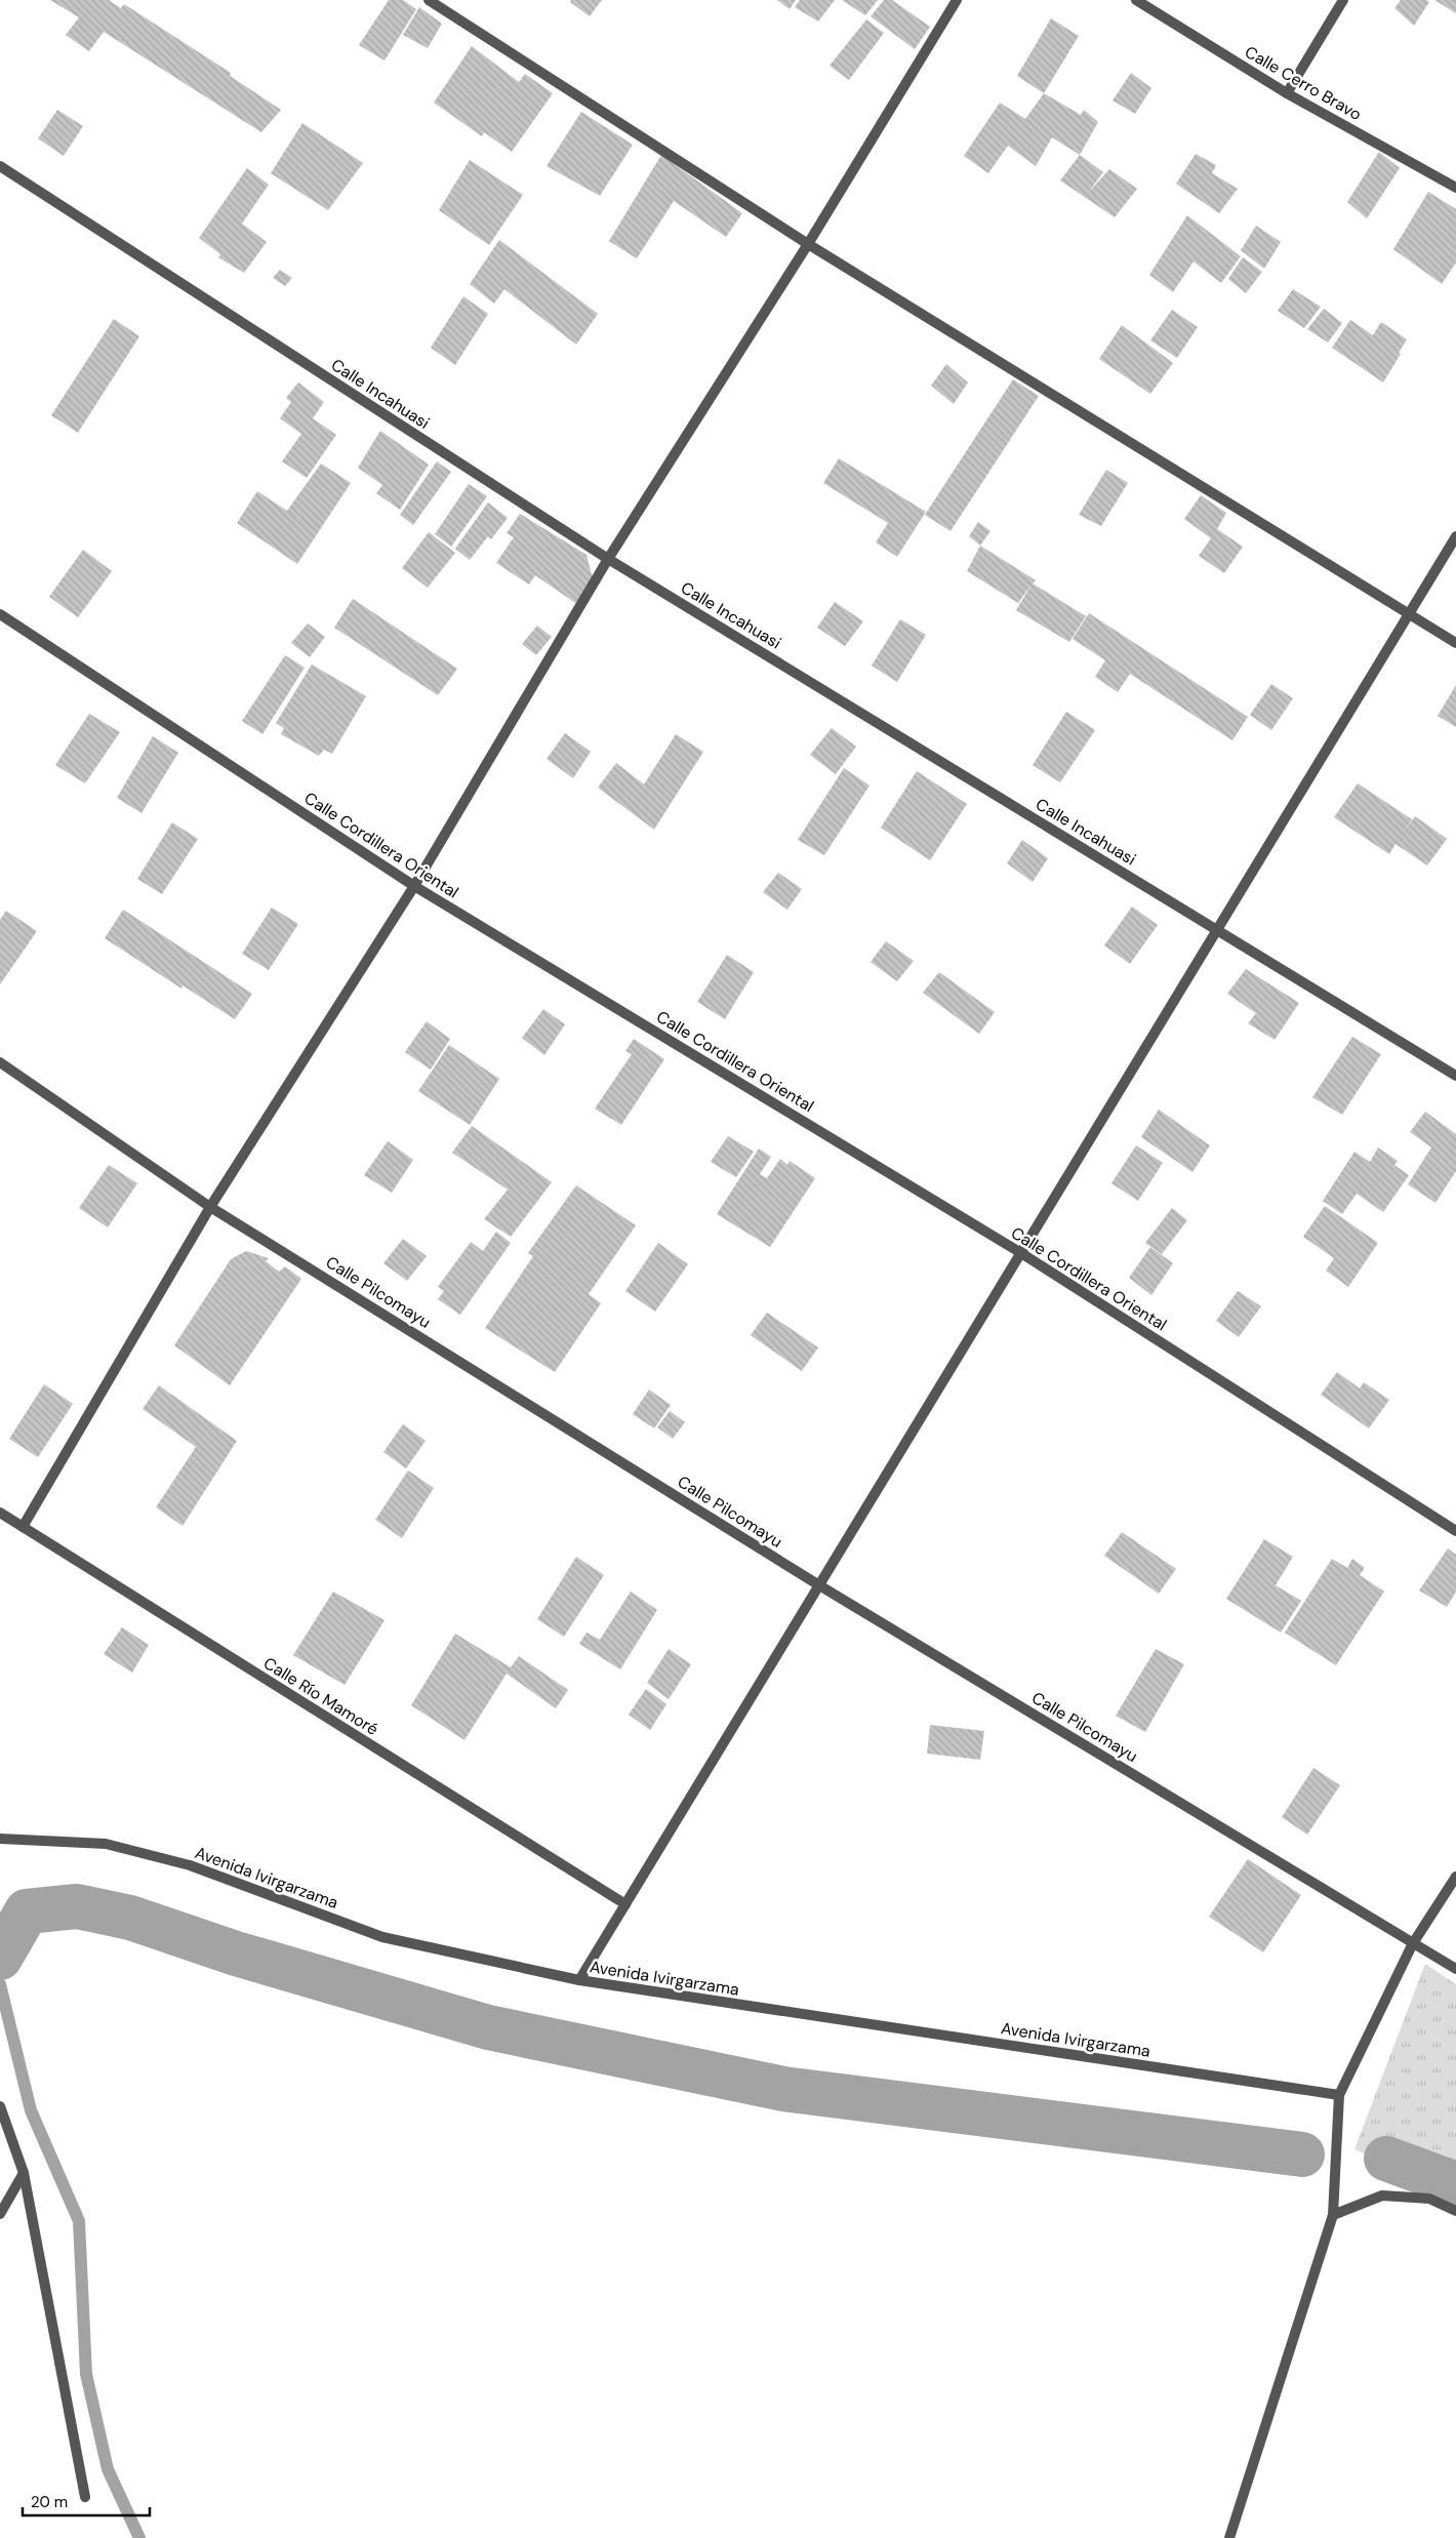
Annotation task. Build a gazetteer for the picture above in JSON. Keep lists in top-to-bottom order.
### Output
{
  "streets": {
    "street": [
      "Calle Cerro Bravo",
      "Calle Incahuasi",
      "Calle Cordillera Oriental",
      "Calle Pilcomayu",
      "Calle Río Mamoré",
      "Avenida Ivirgarzama"
    ]
  },
  "scale_bar": "20 m"
}
